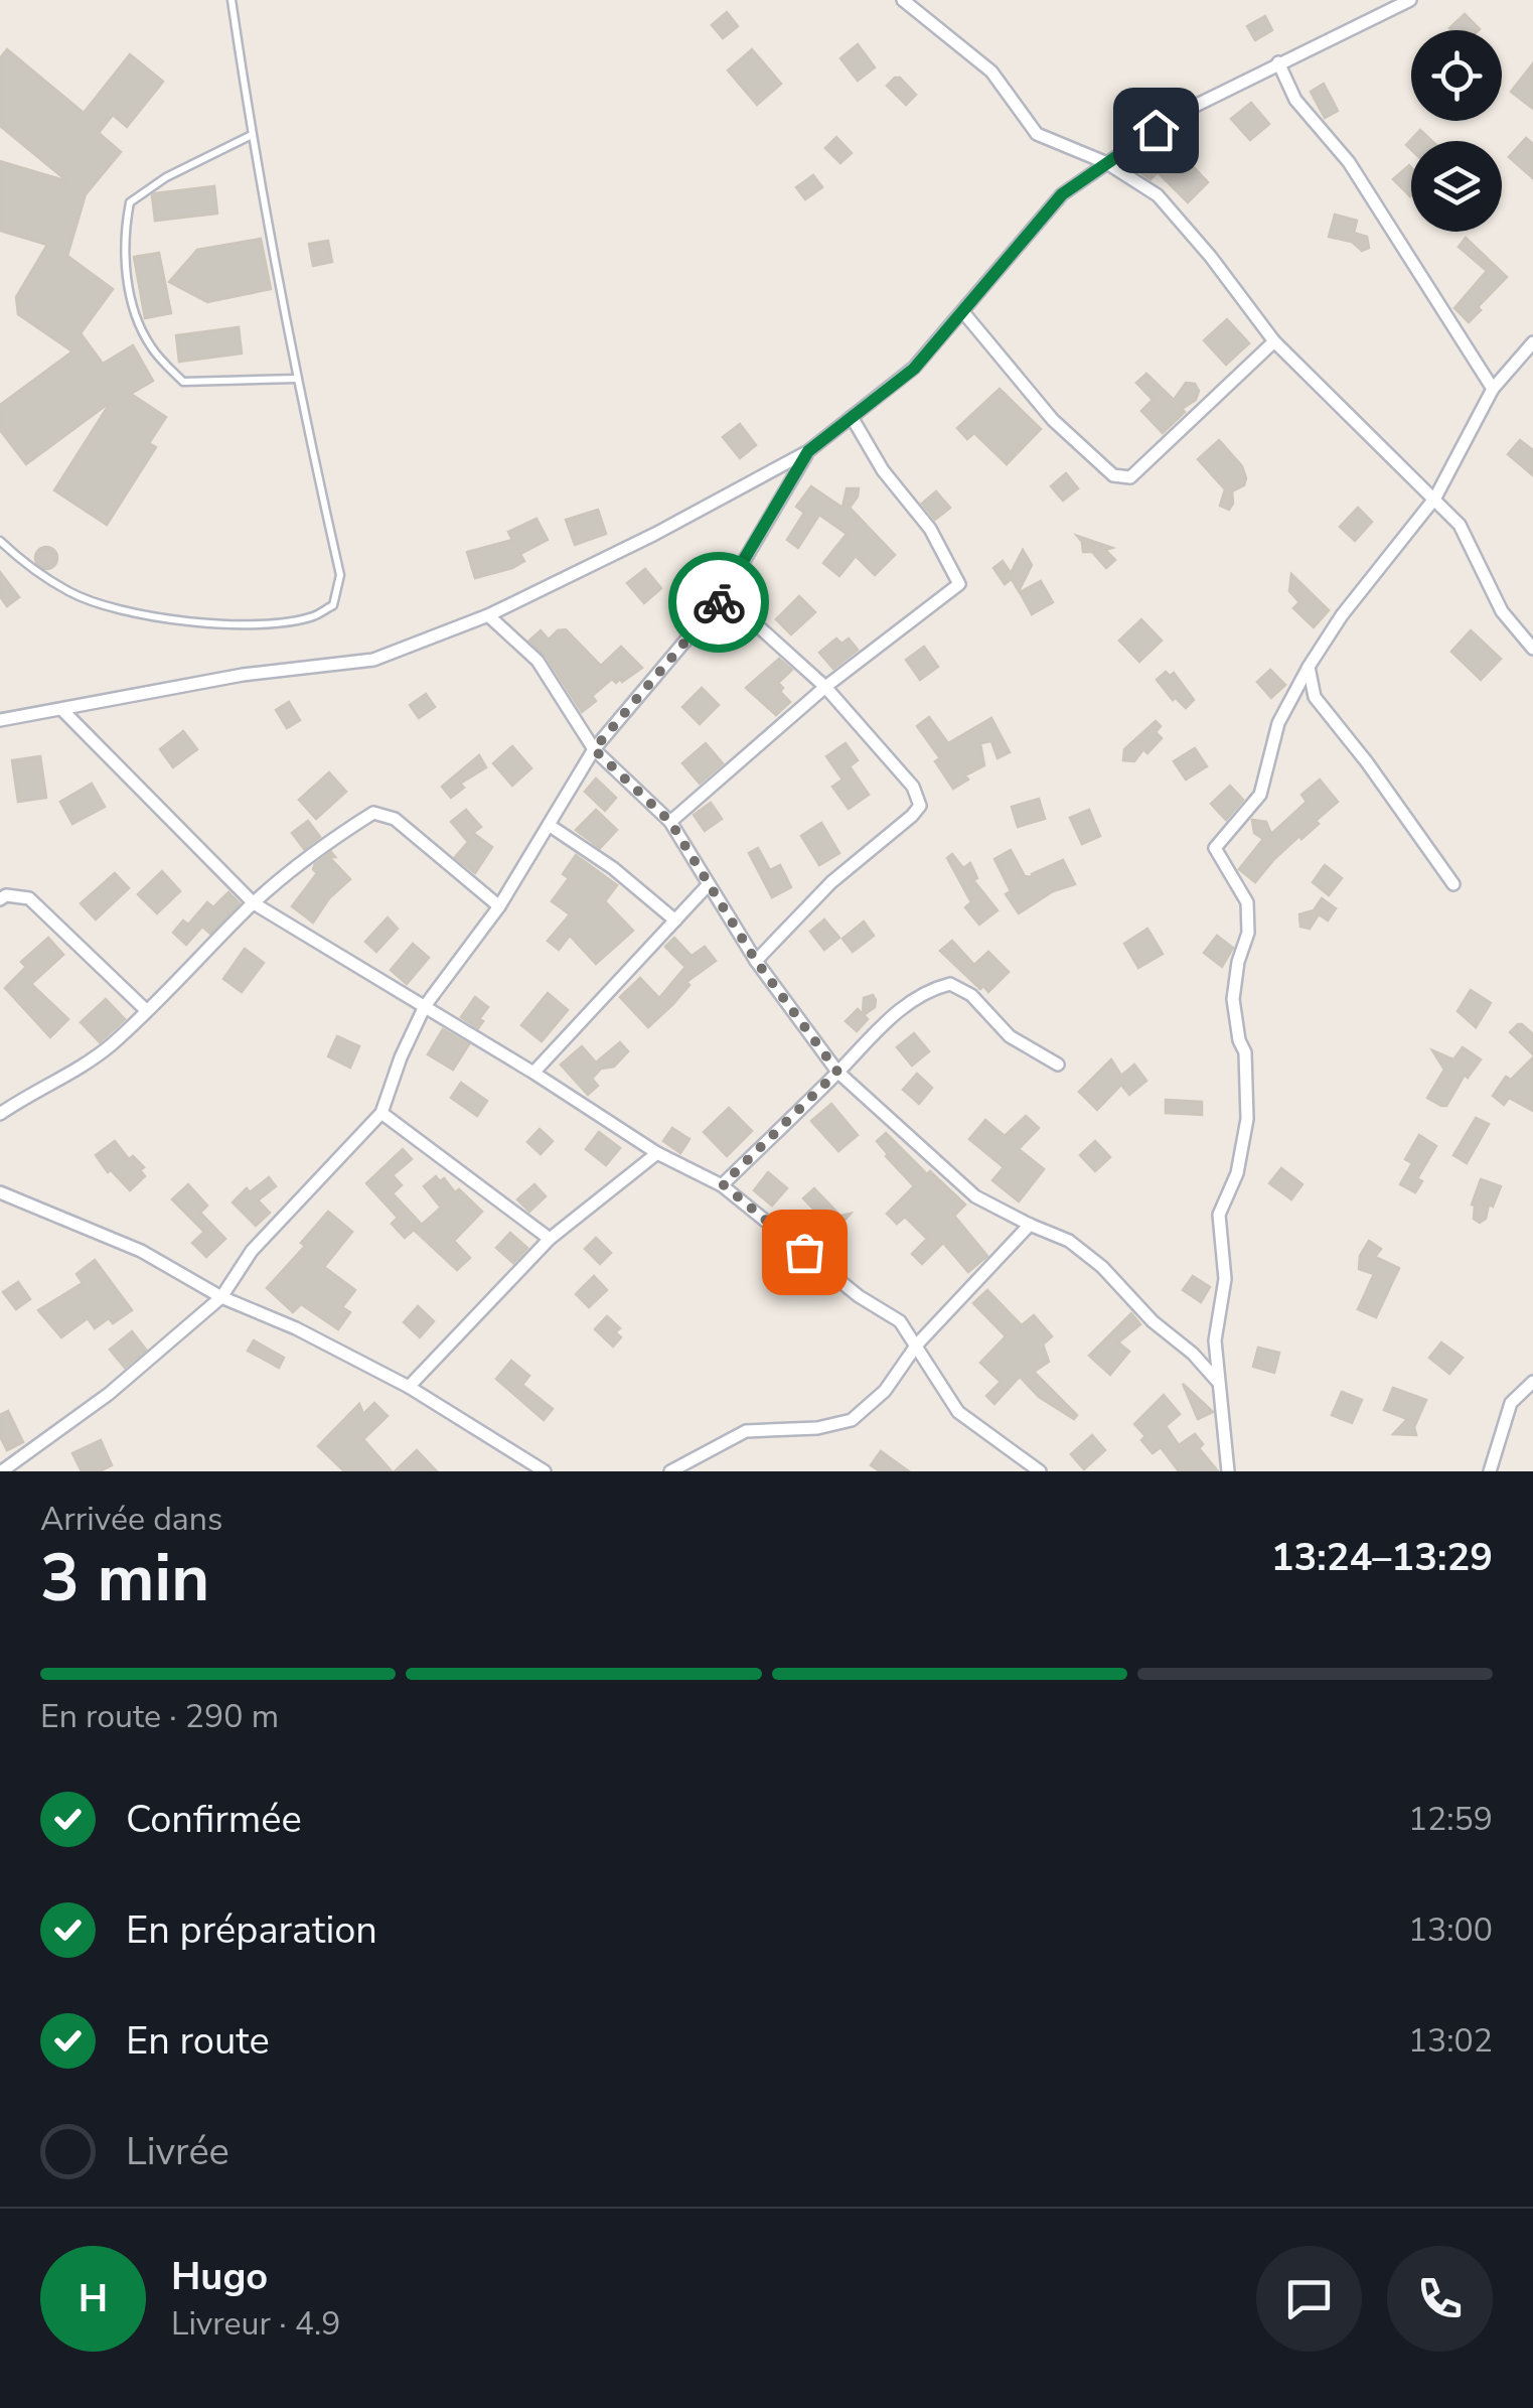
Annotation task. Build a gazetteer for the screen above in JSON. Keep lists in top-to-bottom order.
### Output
{
  "page": {
    "heading": ["3 min", "Arrivée dans", "13:24–13:29"],
    "panel": ["Hugo", "Livreur · 4.9"],
    "bar": "En route · 290 m",
    "list": [
      ["Confirmée", "12:59"],
      ["En préparation", "13:00"],
      ["En route", "13:02"],
      "Livrée"
    ],
    "round": "H"
  }
}
